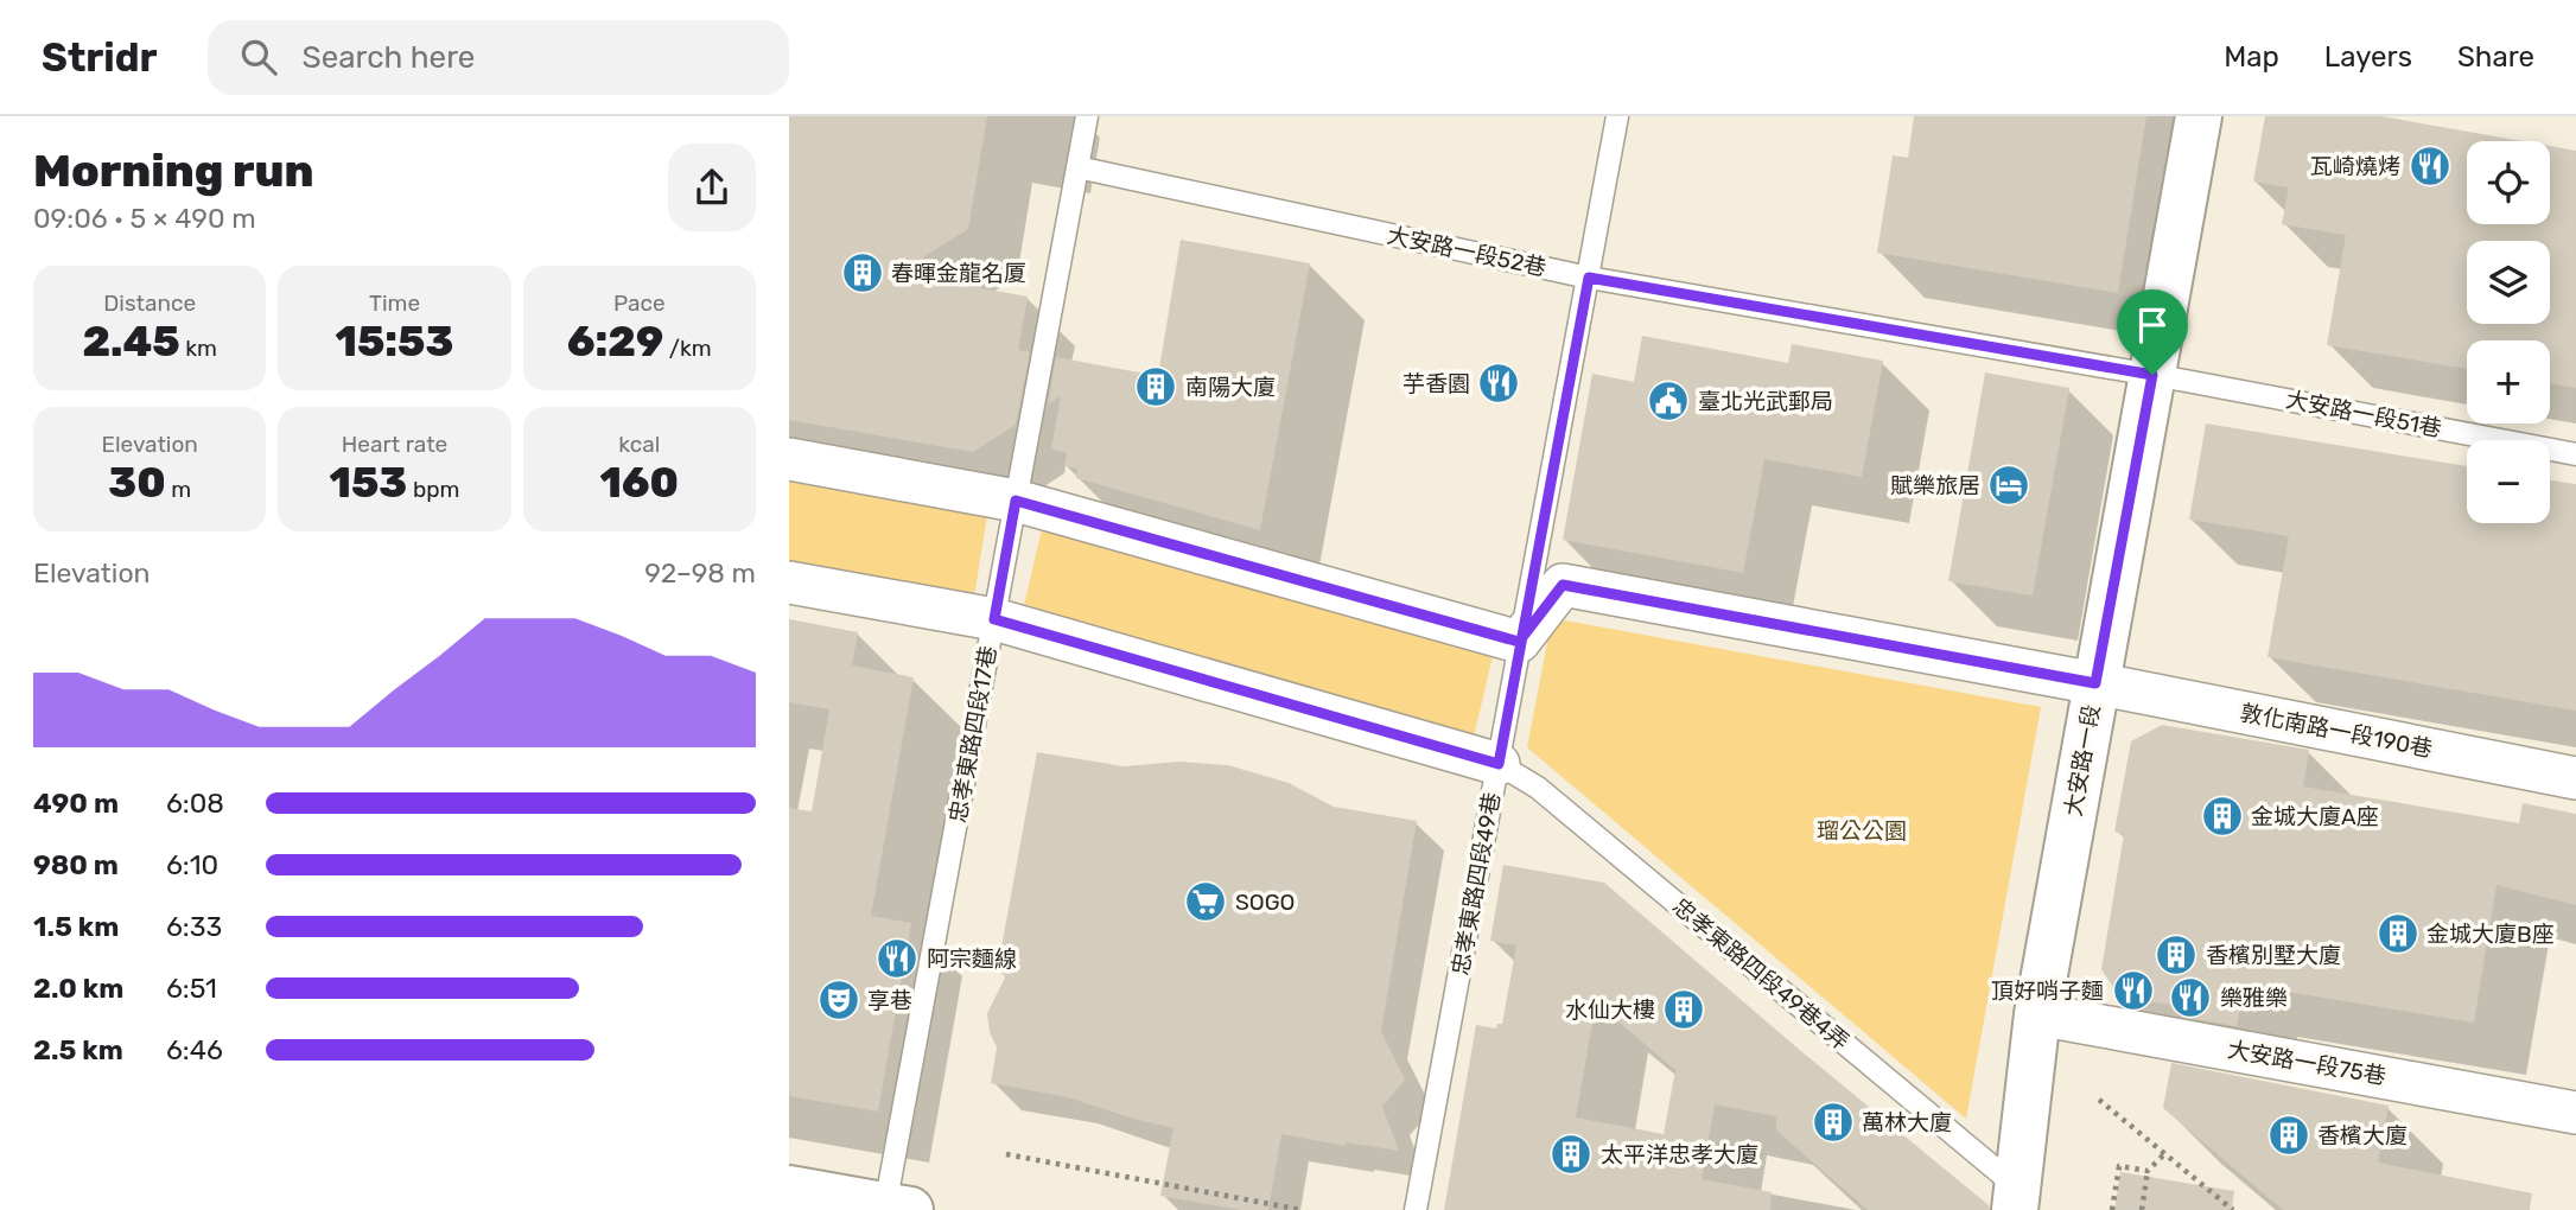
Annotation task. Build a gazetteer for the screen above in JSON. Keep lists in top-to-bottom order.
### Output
{
  "streets": {
    "street": ["敦化南路一段190巷", "大安路一段", "大安路一段75巷"],
    "lane": [
      "大安路一段52巷",
      "大安路一段51巷",
      "忠孝東路四段17巷",
      "忠孝東路四段49巷",
      "忠孝東路四段49巷4弄"
    ]
  },
  "crossings": [
    ["大安路一段52巷", "大安路一段51巷"],
    ["大安路一段52巷", "忠孝東路四段17巷"],
    ["大安路一段52巷", "大安路一段"],
    ["大安路一段52巷", "忠孝東路四段49巷"],
    ["大安路一段51巷", "大安路一段"],
    ["敦化南路一段190巷", "大安路一段"],
    ["敦化南路一段190巷", "忠孝東路四段49巷"],
    ["大安路一段", "忠孝東路四段49巷4弄"],
    ["大安路一段", "大安路一段75巷"],
    ["忠孝東路四段49巷", "忠孝東路四段49巷4弄"]
  ],
  "parks": ["瑠公公園"],
  "places": {
    "restaurant": [
      "瓦崎燒烤",
      "芋香園",
      "阿宗麵線",
      "頂好哨子麵",
      "樂雅樂"
    ],
    "building": [
      "春暉金龍名厦",
      "南陽大廈",
      "金城大廈A座",
      "金城大廈B座",
      "香檳別墅大廈",
      "水仙大樓",
      "萬林大廈",
      "香檳大廈",
      "太平洋忠孝大廈"
    ],
    "public building": ["臺北光武郵局"],
    "hotel": ["賦樂旅居"],
    "supermarket": ["SOGO"],
    "theatre": ["享巷"]
  },
  "page": {
    "header": "Stridr",
    "search": "Search here",
    "nav": ["Map", "Layers", "Share"],
    "heading": ["Morning run", "09:06 · 5 × 490 m"],
    "map_buttons": ["+", "−"],
    "stats": [
      ["Distance", "2.45 km"],
      ["Time", "15:53"],
      ["Pace", "6:29 /km"],
      ["Elevation", "30 m"],
      ["Heart rate", "153 bpm"],
      ["kcal", "160"]
    ],
    "chart": ["Elevation", "92–98 m"],
    "list": [
      {
        "name": "490 m",
        "note": "6:08"
      },
      {
        "name": "980 m",
        "note": "6:10"
      },
      {
        "name": "1.5 km",
        "note": "6:33"
      },
      {
        "name": "2.0 km",
        "note": "6:51"
      },
      {
        "name": "2.5 km",
        "note": "6:46"
      }
    ]
  }
}
